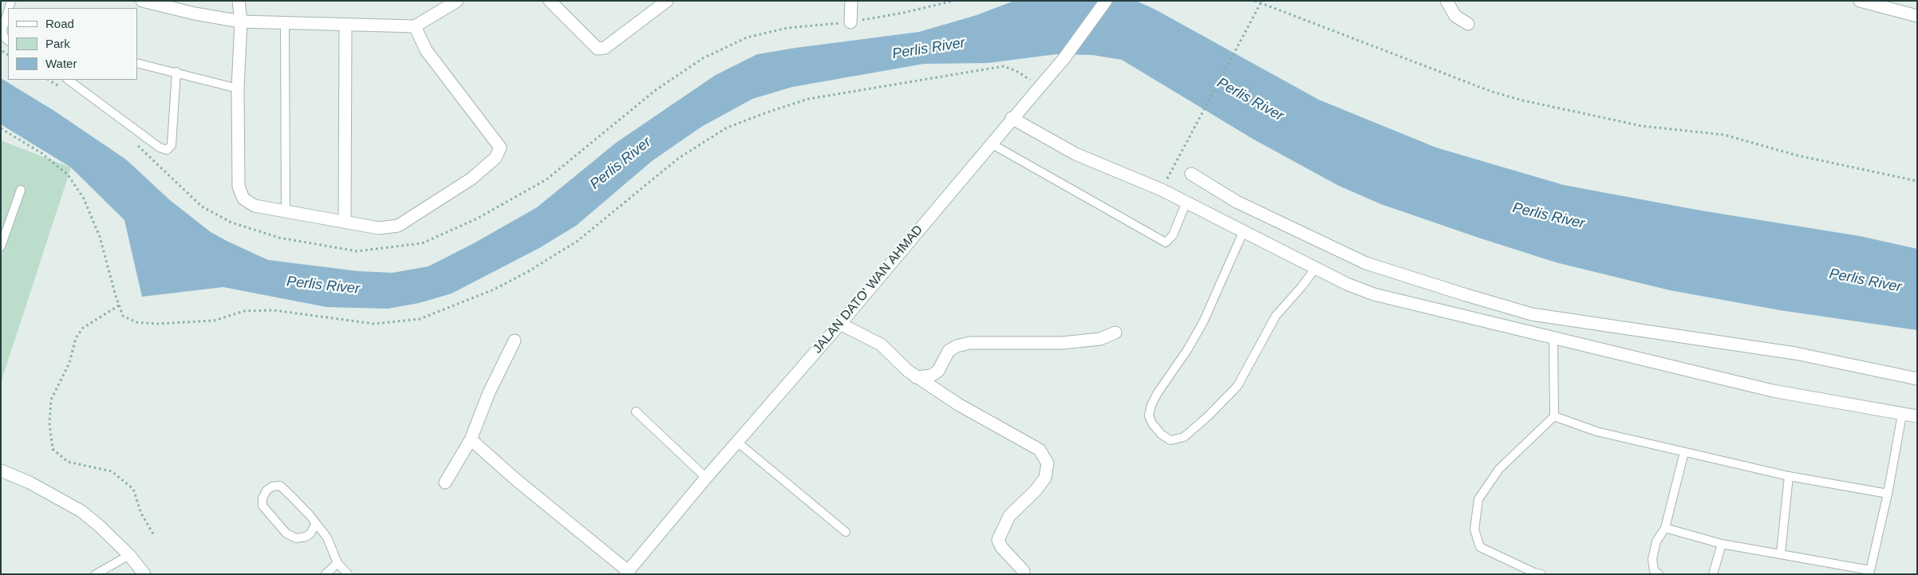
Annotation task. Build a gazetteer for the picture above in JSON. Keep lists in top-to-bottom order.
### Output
{
  "streets": {
    "street": ["JALAN DATO' WAN AHMAD"]
  },
  "water": ["Perlis River"],
  "legend": ["Road", "Park", "Water"]
}
